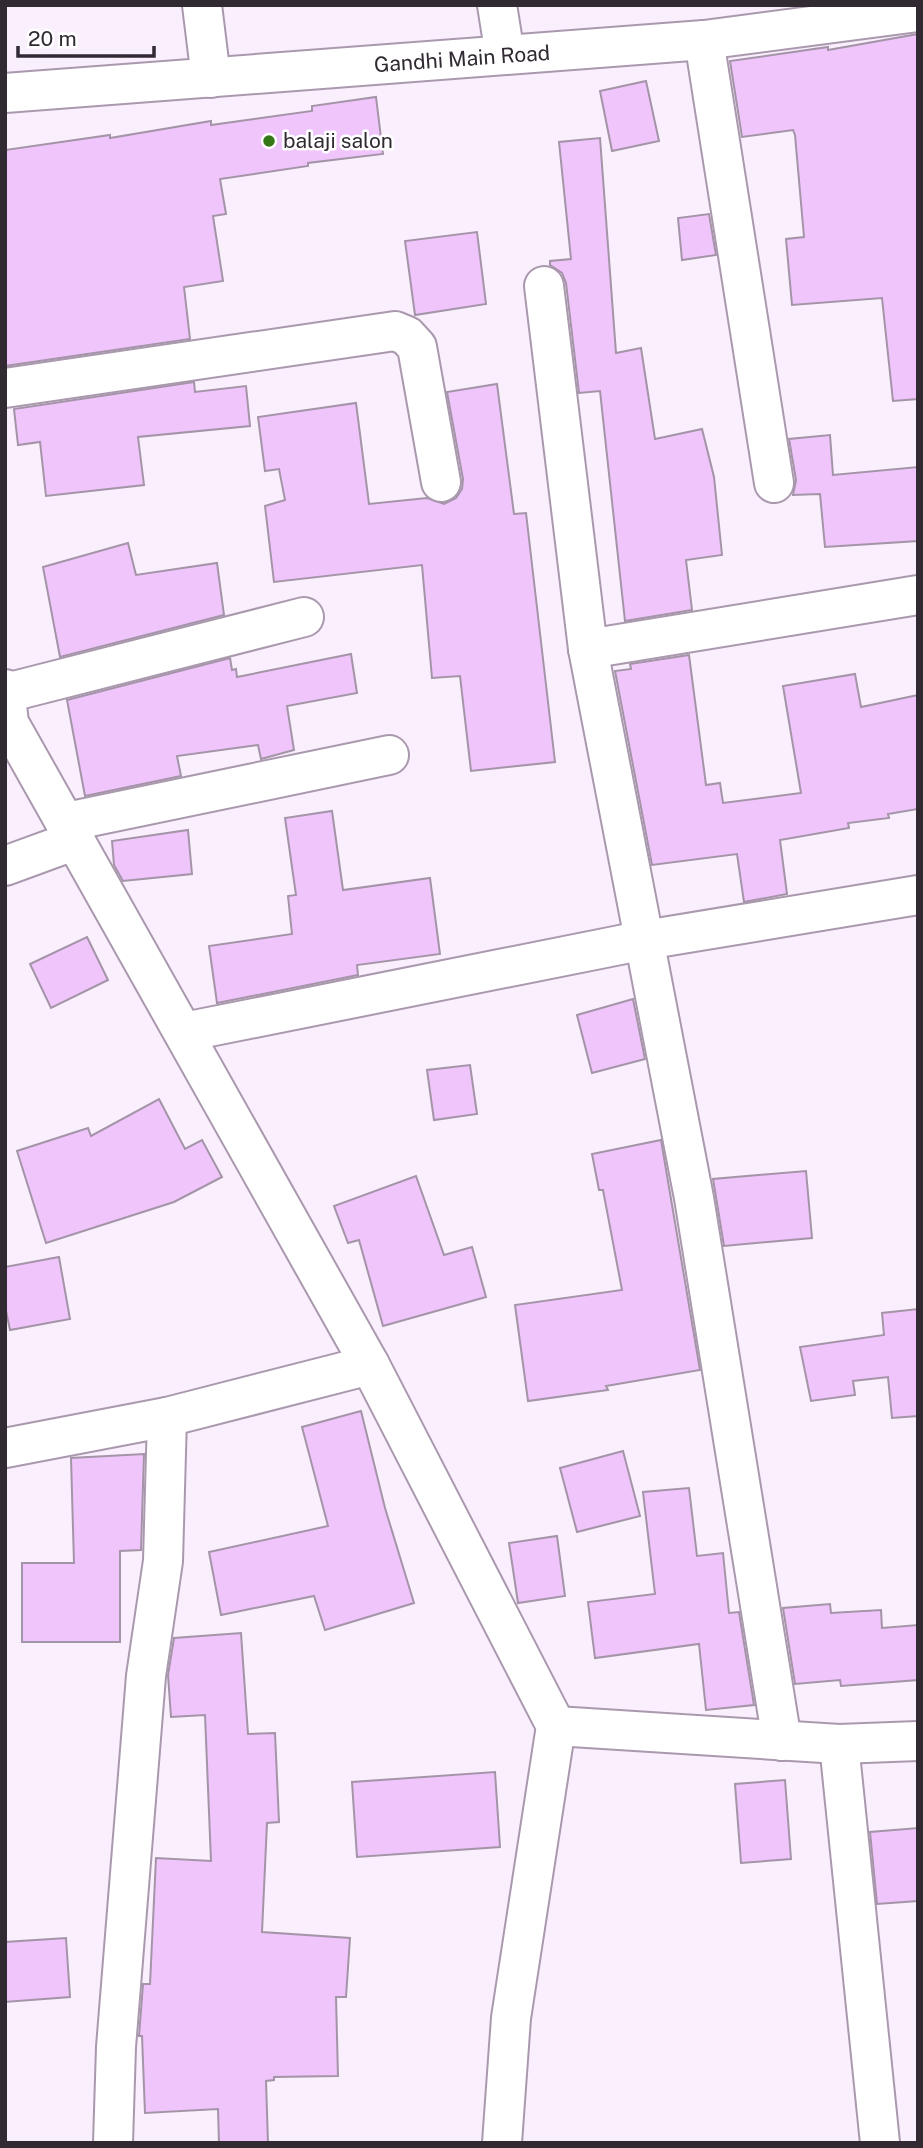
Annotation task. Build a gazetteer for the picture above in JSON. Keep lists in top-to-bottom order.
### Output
{
  "streets": {
    "street": ["Gandhi Main Road"]
  },
  "places": ["balaji salon"],
  "scale_bar": "20 m"
}
